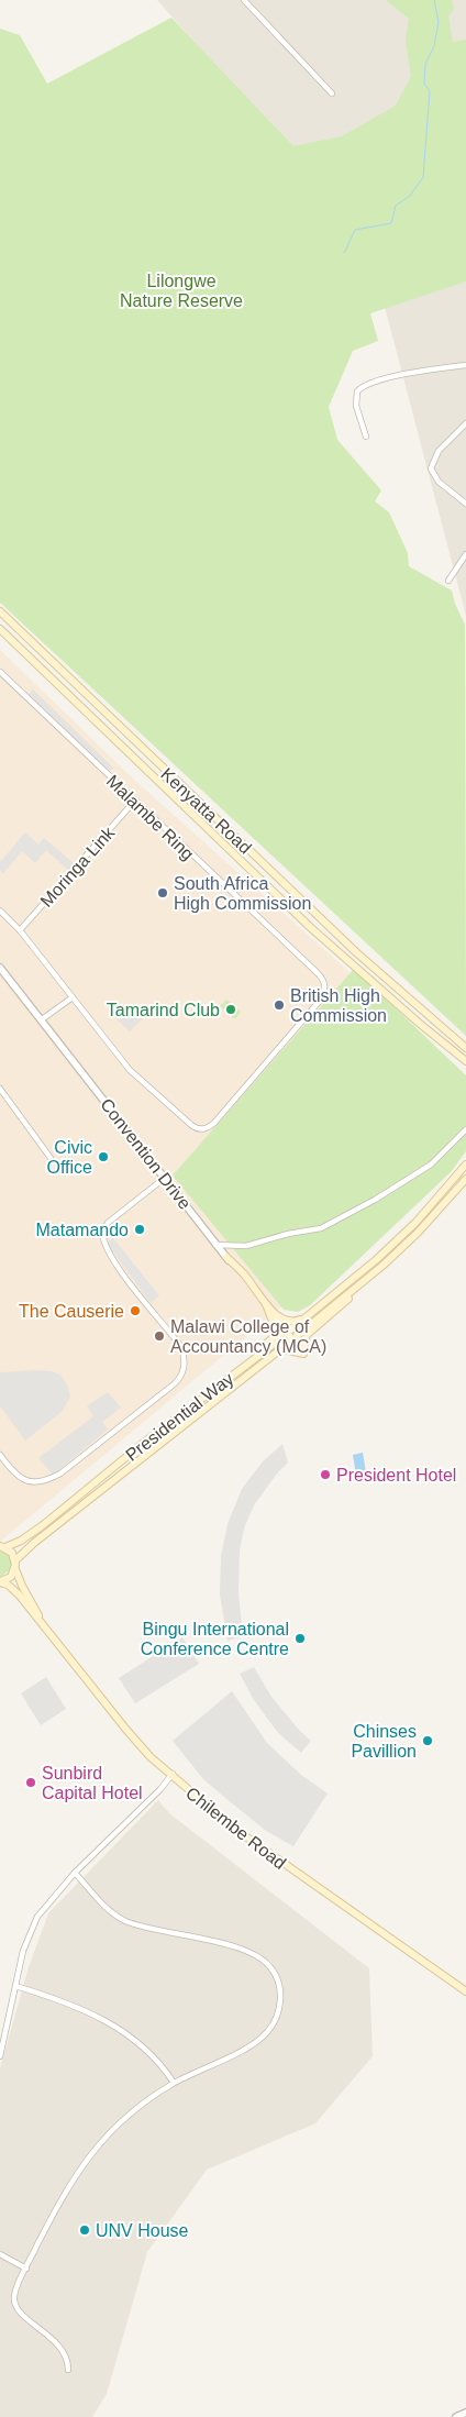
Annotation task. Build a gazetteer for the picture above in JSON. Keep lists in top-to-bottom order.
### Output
{
  "streets": {
    "main road": ["Kenyatta Road", "Presidential Way", "Chilembe Road"],
    "street": ["Malambe Ring", "Moringa Link", "Convention Drive"]
  },
  "crossings": [
    ["Malambe Ring", "Moringa Link"],
    ["Convention Drive", "Presidential Way"]
  ],
  "parks": ["Lilongwe Nature Reserve"],
  "places": [
    "South Africa High Commission",
    "British High Commission",
    "Tamarind Club",
    "Civic Office",
    "Matamando",
    "The Causerie",
    "Malawi College of Accountancy (MCA)",
    "President Hotel",
    "Bingu International Conference Centre",
    "Chinses Pavillion",
    "Sunbird Capital Hotel",
    "UNV House"
  ]
}
